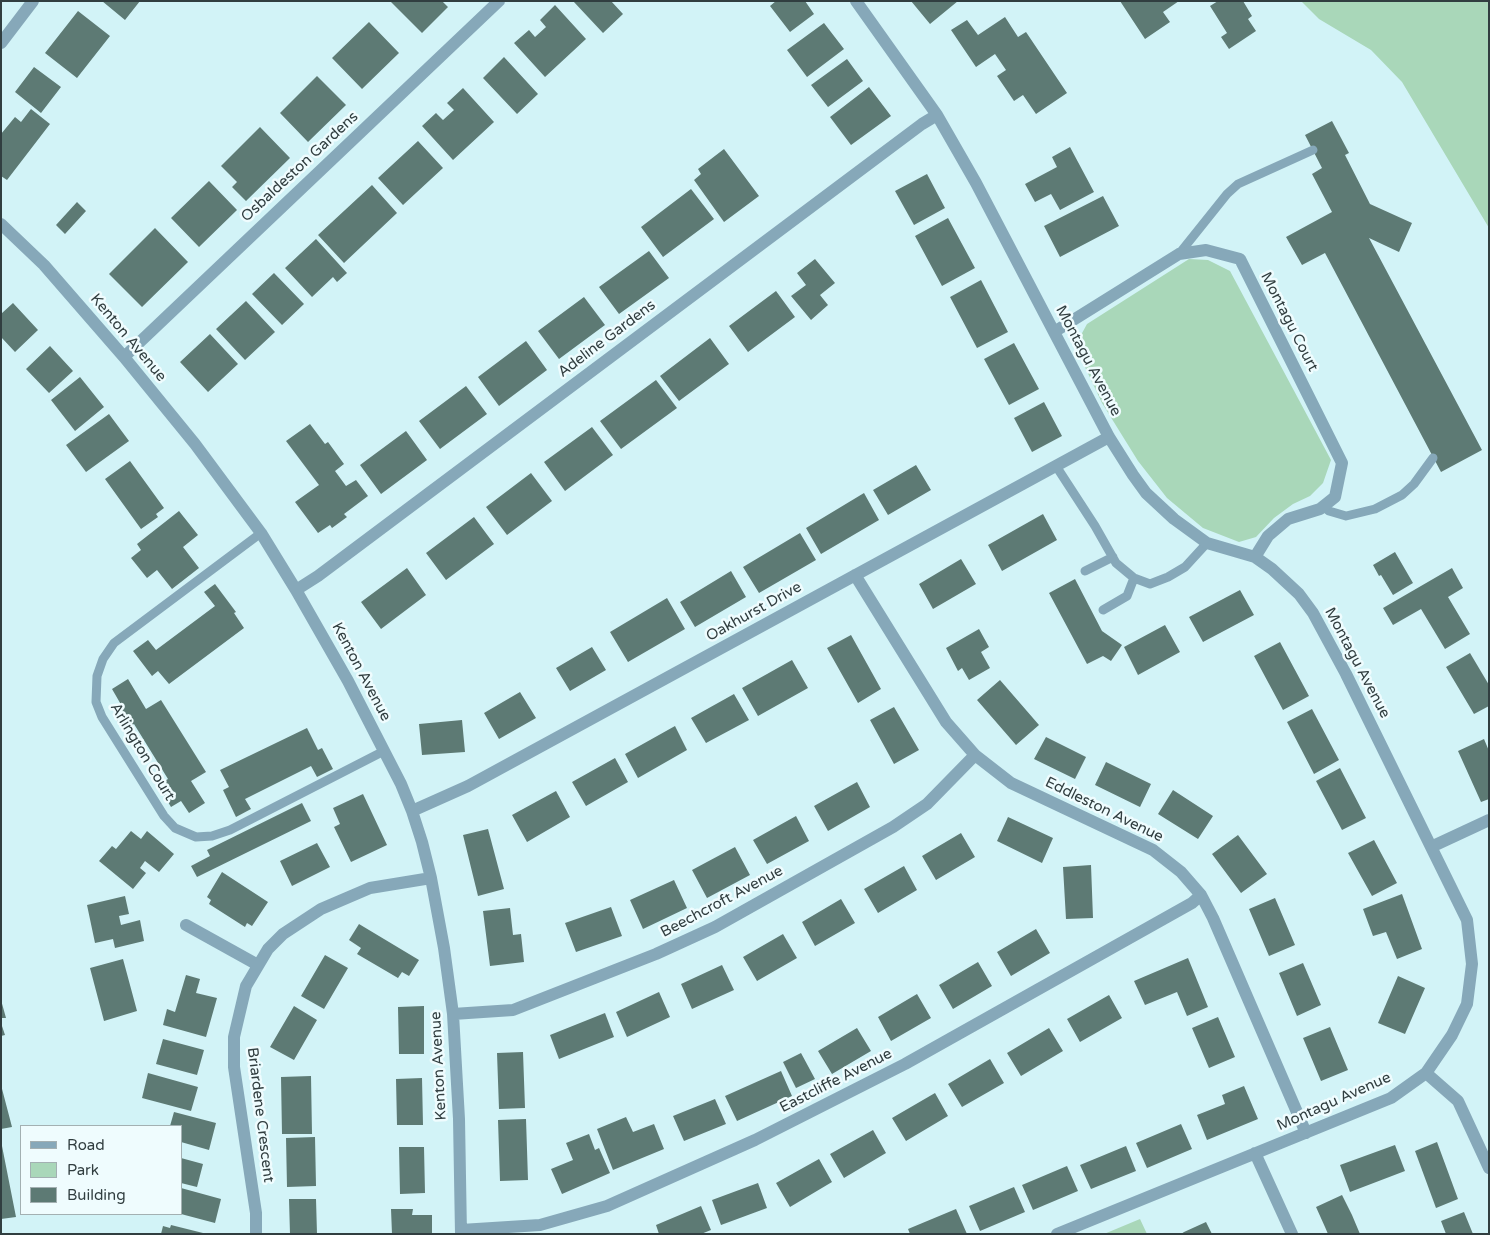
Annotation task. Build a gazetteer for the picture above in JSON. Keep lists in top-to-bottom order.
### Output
{
  "streets": {
    "street": [
      "Osbaldeston Gardens",
      "Montagu Court",
      "Kenton Avenue",
      "Adeline Gardens",
      "Montagu Avenue",
      "Oakhurst Drive",
      "Eddleston Avenue",
      "Beechcroft Avenue",
      "Eastcliffe Avenue",
      "Briardene Crescent"
    ],
    "lane": ["Arlington Court"]
  },
  "crossings": [
    ["Osbaldeston Gardens", "Kenton Avenue"],
    ["Montagu Court", "Montagu Avenue"],
    ["Kenton Avenue", "Adeline Gardens"],
    ["Kenton Avenue", "Oakhurst Drive"],
    ["Kenton Avenue", "Arlington Court"],
    ["Kenton Avenue", "Beechcroft Avenue"],
    ["Kenton Avenue", "Eastcliffe Avenue"],
    ["Kenton Avenue", "Briardene Crescent"],
    ["Adeline Gardens", "Montagu Avenue"],
    ["Montagu Avenue", "Oakhurst Drive"],
    ["Montagu Avenue", "Eddleston Avenue"],
    ["Oakhurst Drive", "Eddleston Avenue"],
    ["Eddleston Avenue", "Beechcroft Avenue"],
    ["Eddleston Avenue", "Eastcliffe Avenue"]
  ],
  "legend": ["Road", "Park", "Building"]
}
